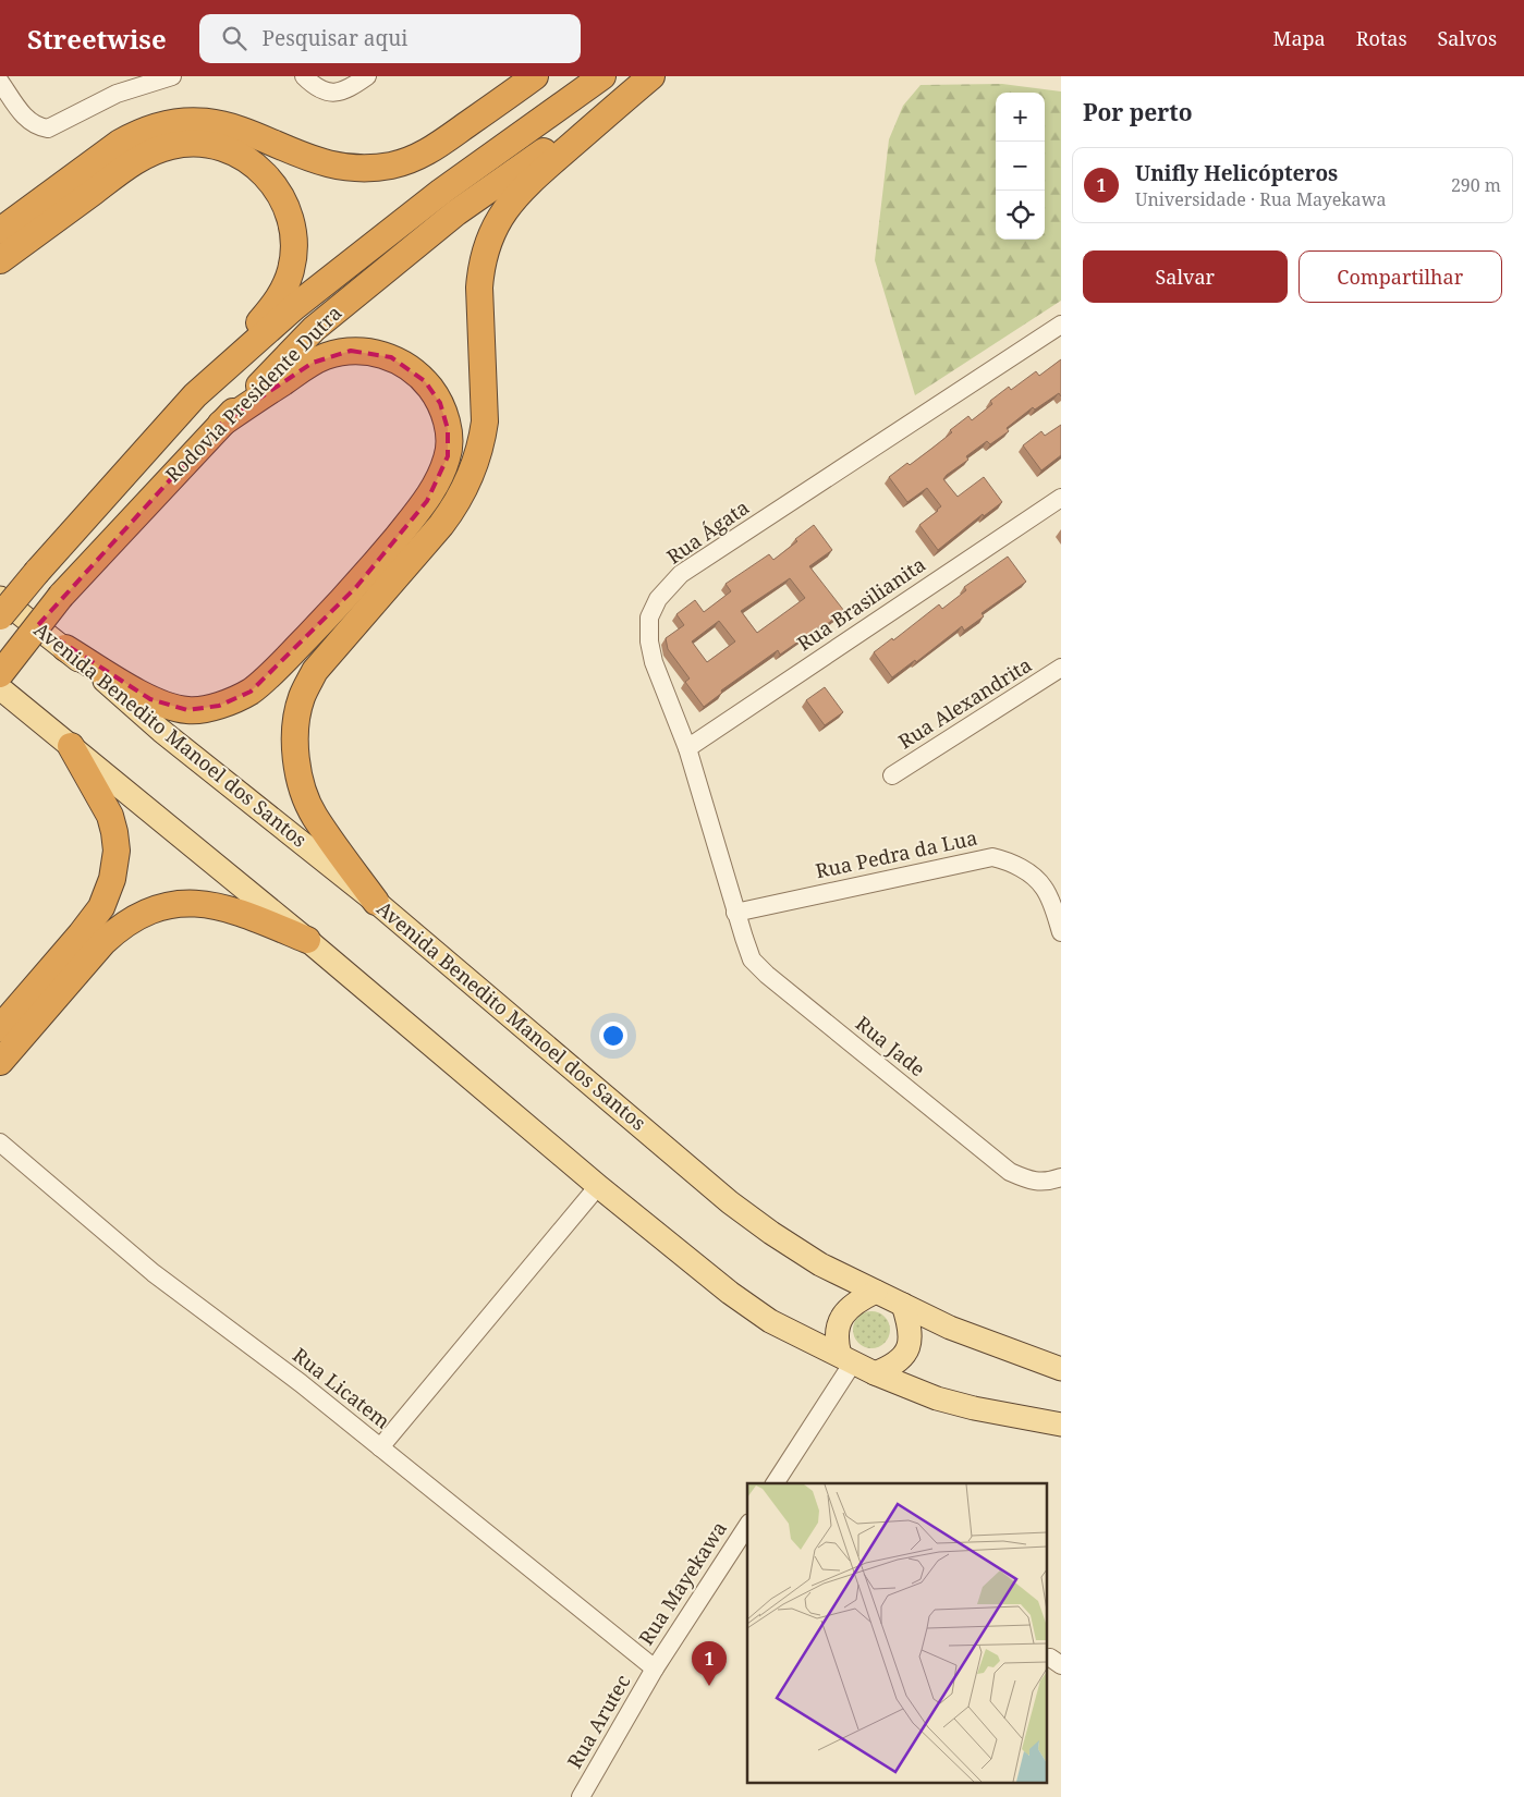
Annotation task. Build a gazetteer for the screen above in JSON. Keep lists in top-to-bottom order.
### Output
{
  "streets": {
    "highway": ["Rodovia Presidente Dutra"],
    "main road": ["Avenida Benedito Manoel dos Santos"],
    "street": [
      "Rua Ágata",
      "Rua Brasilianita",
      "Rua Alexandrita",
      "Rua Pedra da Lua",
      "Rua Jade",
      "Rua Licatem",
      "Rua Mayekawa",
      "Rua Arutec"
    ]
  },
  "crossings": [
    ["Rua Ágata", "Rua Brasilianita"],
    ["Rua Ágata", "Rua Pedra da Lua"],
    ["Rua Ágata", "Rua Jade"],
    ["Rua Pedra da Lua", "Rua Jade"],
    ["Rua Licatem", "Rua Mayekawa"],
    ["Rua Licatem", "Rua Arutec"],
    ["Rua Mayekawa", "Rua Arutec"]
  ],
  "page": {
    "header": "Streetwise",
    "search": "Pesquisar aqui",
    "nav": ["Mapa", "Rotas", "Salvos"],
    "heading": "Por perto",
    "map_buttons": ["+", "−"],
    "list": [
      {
        "mark": "1",
        "name": "Unifly Helicópteros",
        "note": "Universidade · Rua Mayekawa",
        "value": "290 m"
      }
    ],
    "buttons": ["Salvar", "Compartilhar"],
    "pins": "1"
  }
}
